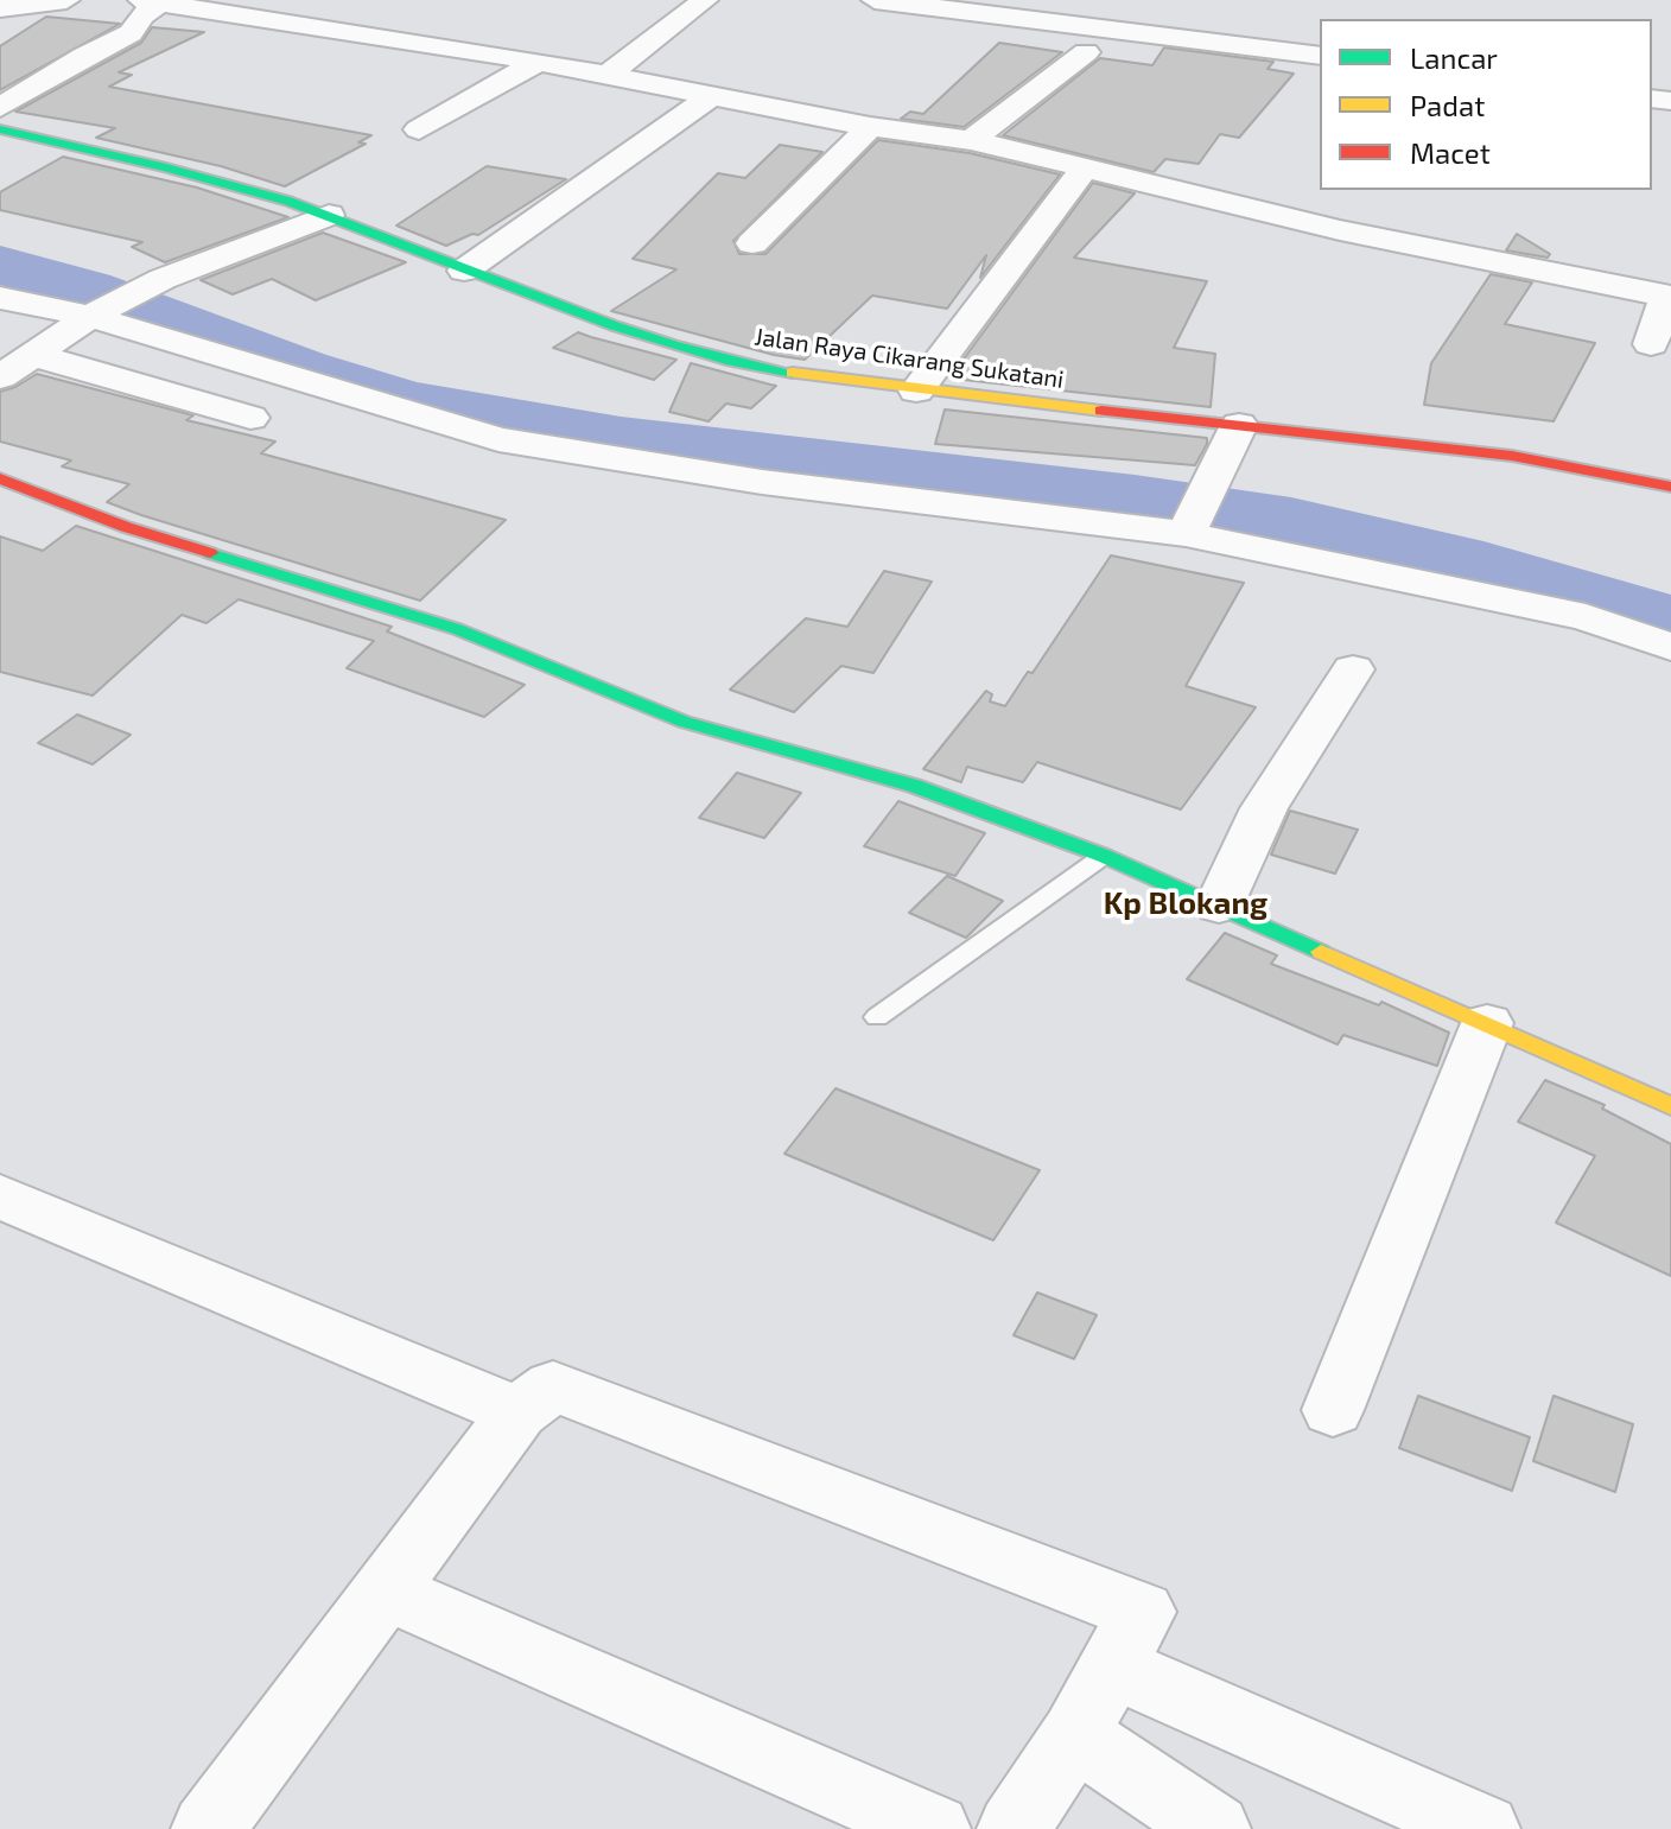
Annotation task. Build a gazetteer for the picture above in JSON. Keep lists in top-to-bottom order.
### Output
{
  "streets": {
    "main road": ["Jalan Raya Cikarang Sukatani"]
  },
  "districts": ["Kp Blokang"],
  "legend": ["Lancar", "Padat", "Macet"]
}
